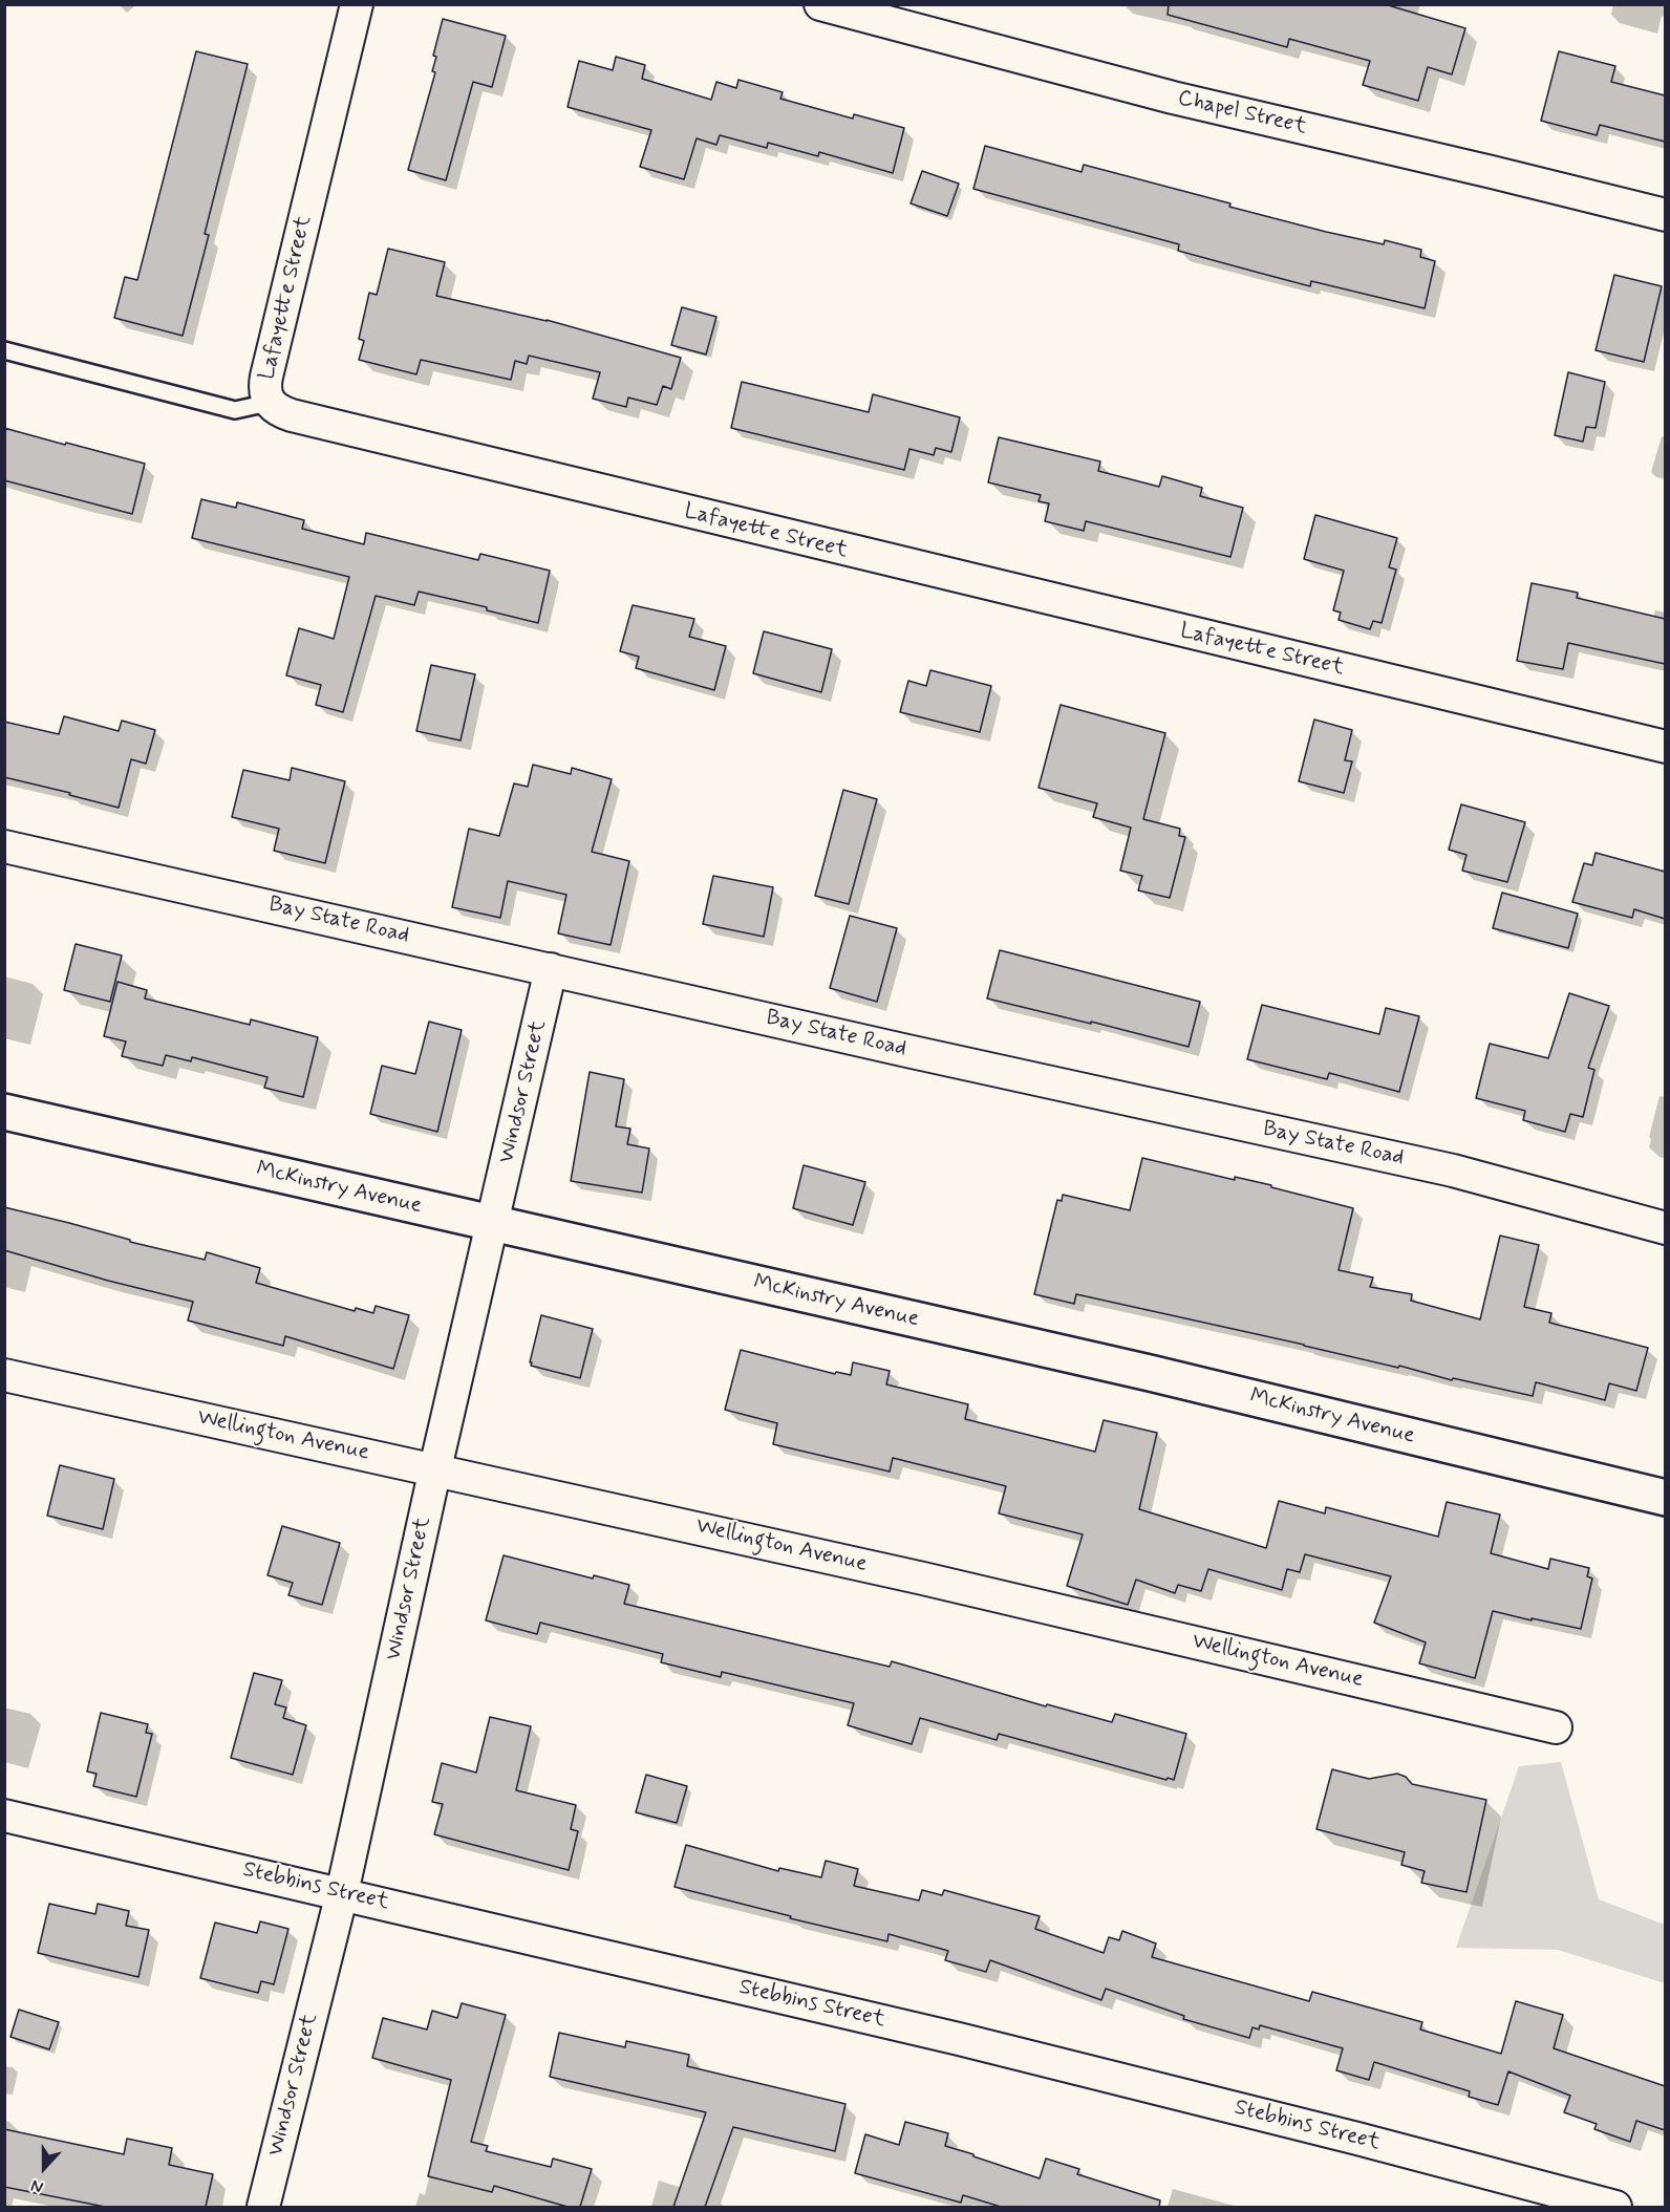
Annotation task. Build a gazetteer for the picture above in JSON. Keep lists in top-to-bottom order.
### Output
{
  "streets": {
    "street": [
      "Chapel Street",
      "Lafayette Street",
      "Bay State Road",
      "Windsor Street",
      "McKinstry Avenue",
      "Wellington Avenue",
      "Stebbins Street"
    ]
  },
  "crossings": [
    ["Bay State Road", "Windsor Street"],
    ["Windsor Street", "McKinstry Avenue"],
    ["Windsor Street", "Wellington Avenue"],
    ["Windsor Street", "Stebbins Street"]
  ],
  "north": "bottom"
}
